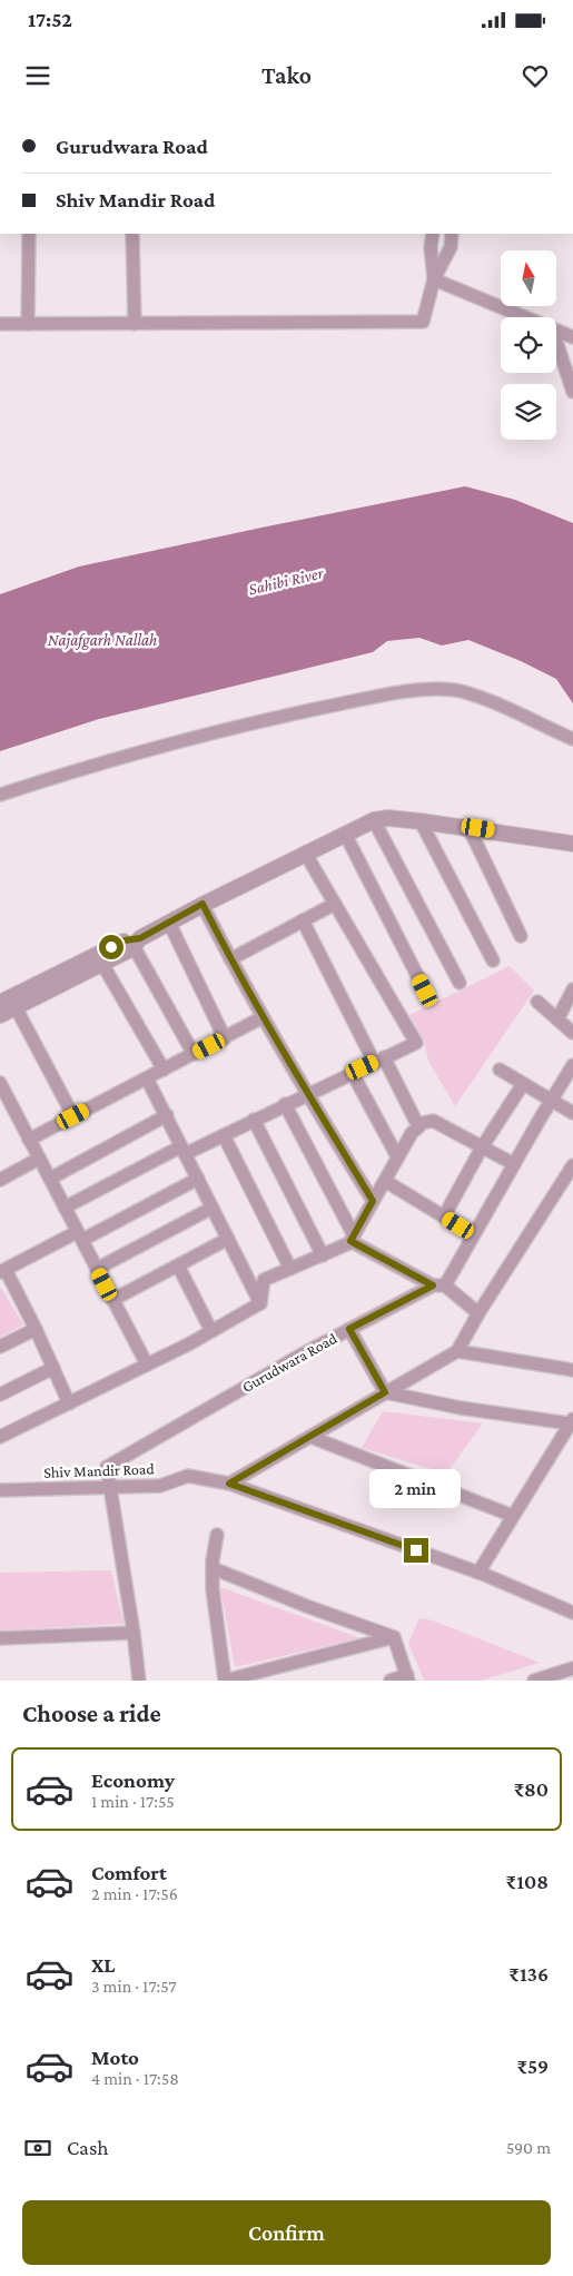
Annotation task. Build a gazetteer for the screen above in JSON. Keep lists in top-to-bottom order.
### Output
{
  "streets": {
    "street": ["Gurudwara Road", "Shiv Mandir Road"]
  },
  "crossings": [
    ["Gurudwara Road", "Shiv Mandir Road"]
  ],
  "water": ["Sahibi River", "Najafgarh Nallah"],
  "north": "top",
  "page": {
    "status": "17:52",
    "header": "Tako",
    "banner": ["Gurudwara Road", "Shiv Mandir Road"],
    "bubble": "2 min",
    "heading": "Choose a ride",
    "list": [
      {
        "name": "Economy",
        "note": "1 min · 17:55",
        "value": "₹80"
      },
      {
        "name": "Comfort",
        "note": "2 min · 17:56",
        "value": "₹108"
      },
      {
        "name": "XL",
        "note": "3 min · 17:57",
        "value": "₹136"
      },
      {
        "name": "Moto",
        "note": "4 min · 17:58",
        "value": "₹59"
      }
    ],
    "pay": ["Cash", "590 m"],
    "buttons": "Confirm"
  }
}
